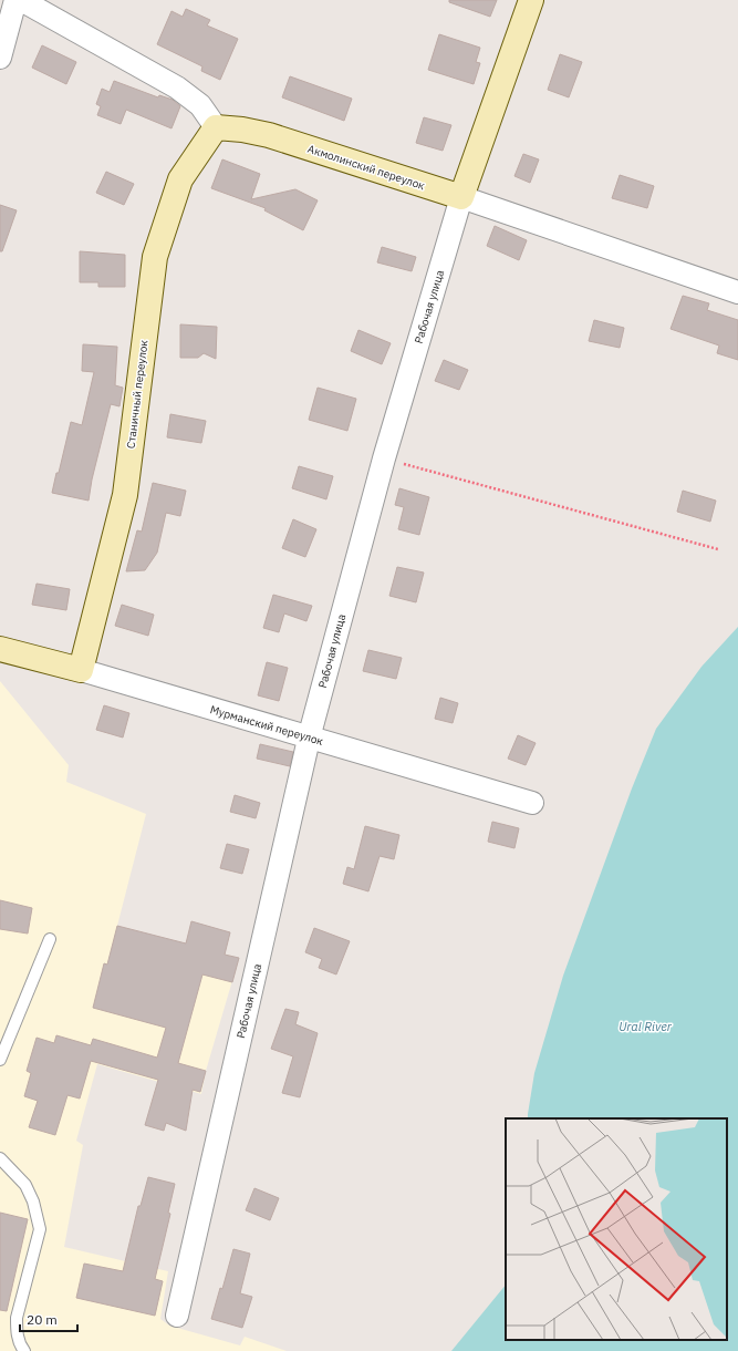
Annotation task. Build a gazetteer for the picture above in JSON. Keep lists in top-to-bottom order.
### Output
{
  "streets": {
    "street": [
      "Акмолинский переулок",
      "Рабочая улица",
      "Станичный переулок",
      "Мурманский переулок"
    ]
  },
  "crossings": [
    ["Акмолинский переулок", "Рабочая улица"],
    ["Акмолинский переулок", "Станичный переулок"],
    ["Рабочая улица", "Мурманский переулок"],
    ["Станичный переулок", "Мурманский переулок"]
  ],
  "water": ["Ural River"],
  "scale_bar": "20 m"
}
